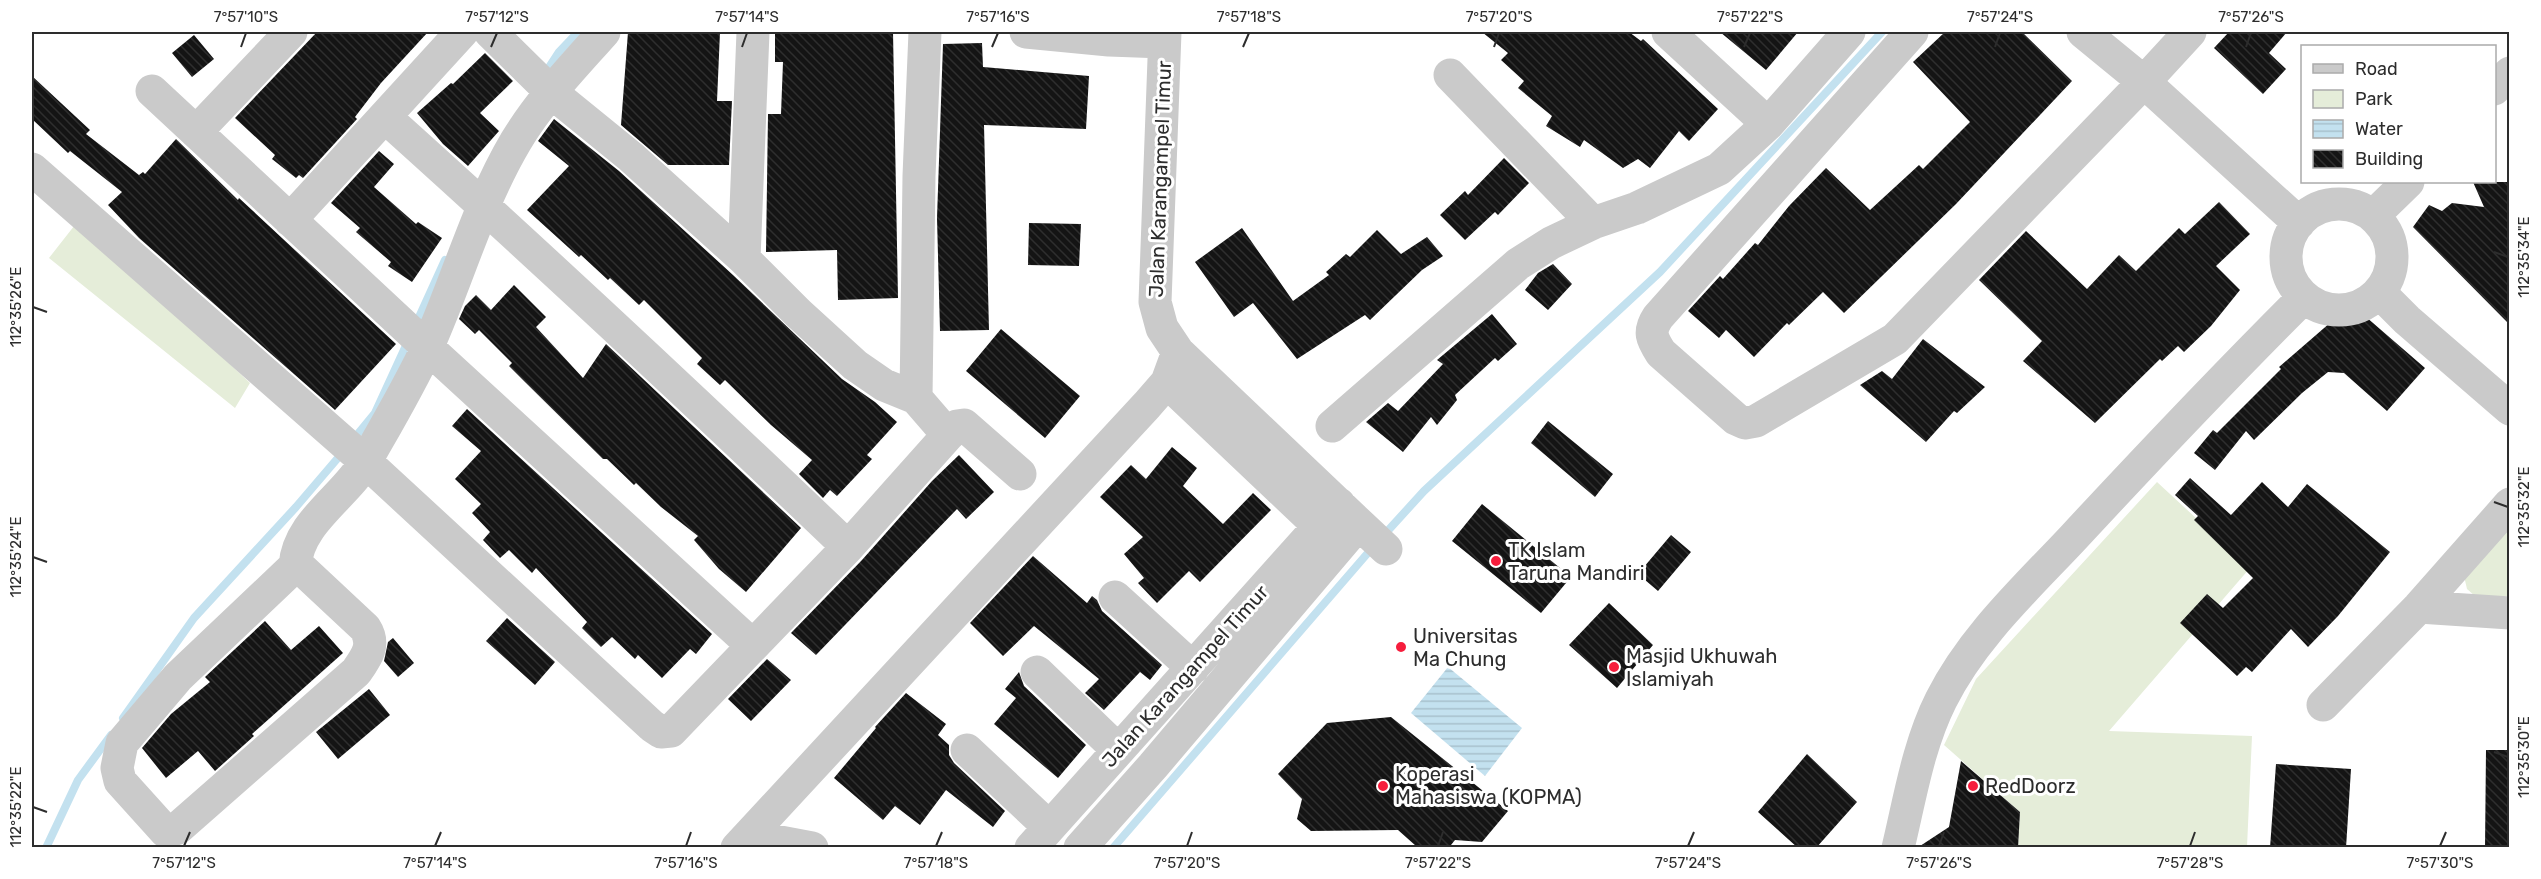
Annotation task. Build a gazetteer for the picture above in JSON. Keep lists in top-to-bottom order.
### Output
{
  "streets": {
    "street": ["Jalan Karangampel Timur"]
  },
  "places": [
    "TK Islam Taruna Mandiri",
    "Universitas Ma Chung",
    "Masjid Ukhuwah Islamiyah",
    "Koperasi Mahasiswa (KOPMA)",
    "RedDoorz"
  ],
  "legend": [
    "Road",
    "Park",
    "Water",
    "Building"
  ],
  "coordinates": [
    "7°57'10\"S",
    "7°57'12\"S",
    "7°57'14\"S",
    "7°57'16\"S",
    "7°57'18\"S",
    "7°57'20\"S",
    "7°57'22\"S",
    "7°57'24\"S",
    "7°57'26\"S",
    "112°35'34\"E",
    "112°35'26\"E",
    "112°35'32\"E",
    "112°35'24\"E",
    "112°35'30\"E",
    "112°35'22\"E",
    "7°57'28\"S",
    "7°57'30\"S"
  ]
}
